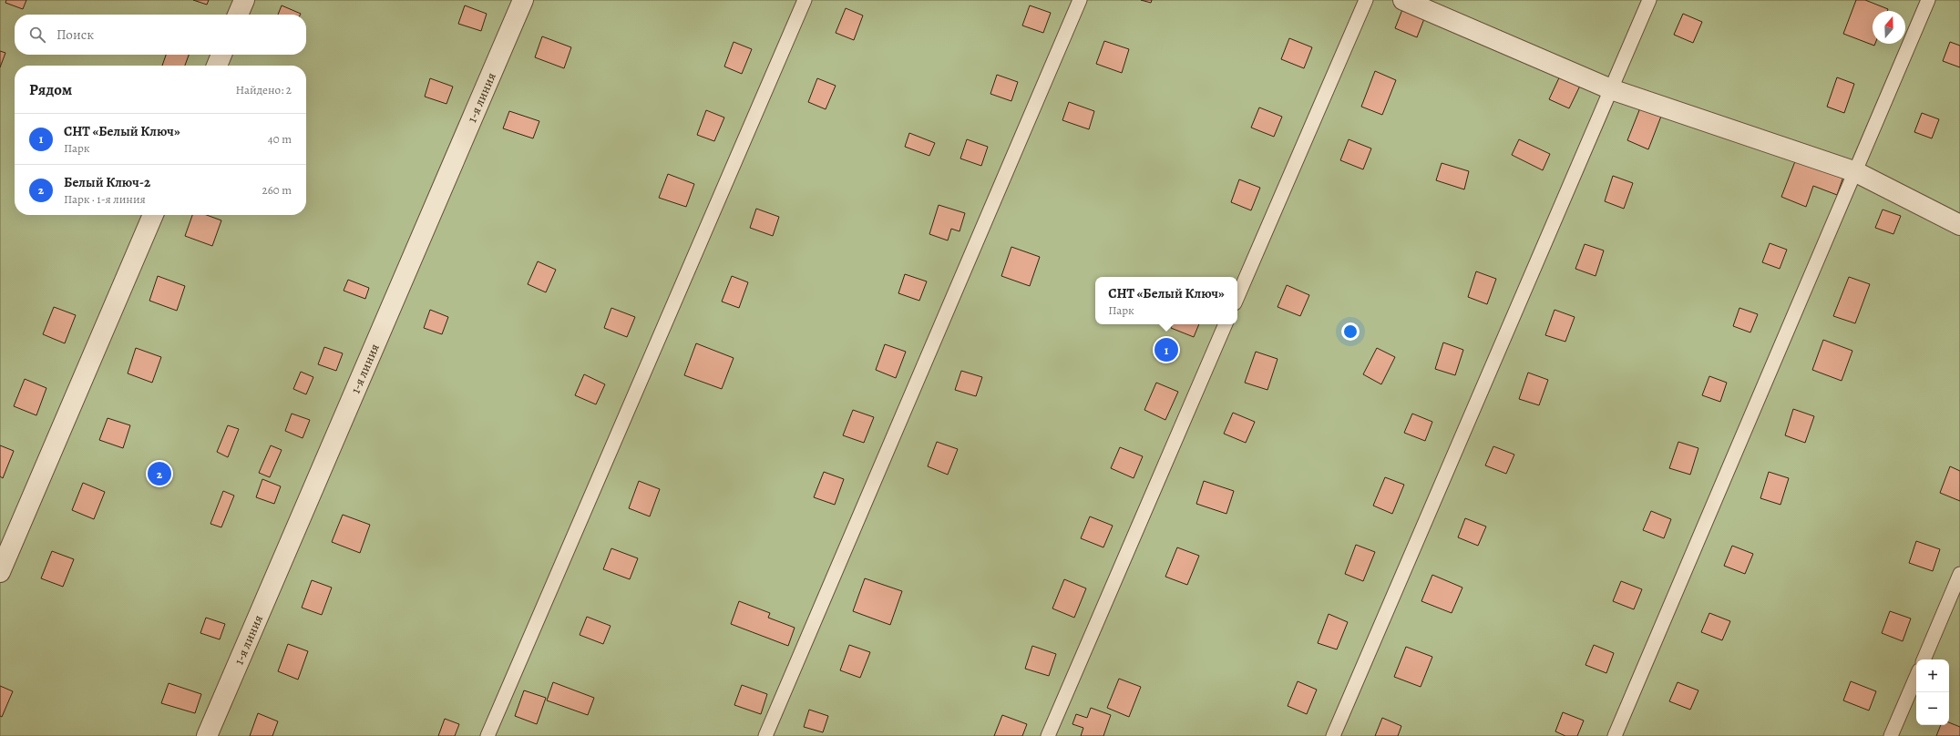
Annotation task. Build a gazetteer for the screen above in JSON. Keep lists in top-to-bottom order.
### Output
{
  "streets": {
    "street": ["1-я линия"]
  },
  "north": "top",
  "page": {
    "search": "Поиск",
    "heading": ["Рядом", "Найдено: 2"],
    "list": [
      {
        "mark": "1",
        "name": "СНТ «Белый Ключ»",
        "note": "Парк",
        "value": "40 m"
      },
      {
        "mark": "2",
        "name": "Белый Ключ-2",
        "note": "Парк · 1-я линия",
        "value": "260 m"
      }
    ],
    "popup": ["СНТ «Белый Ключ»", "Парк"],
    "pins": ["1", "2"],
    "map_buttons": ["+", "−"]
  }
}
